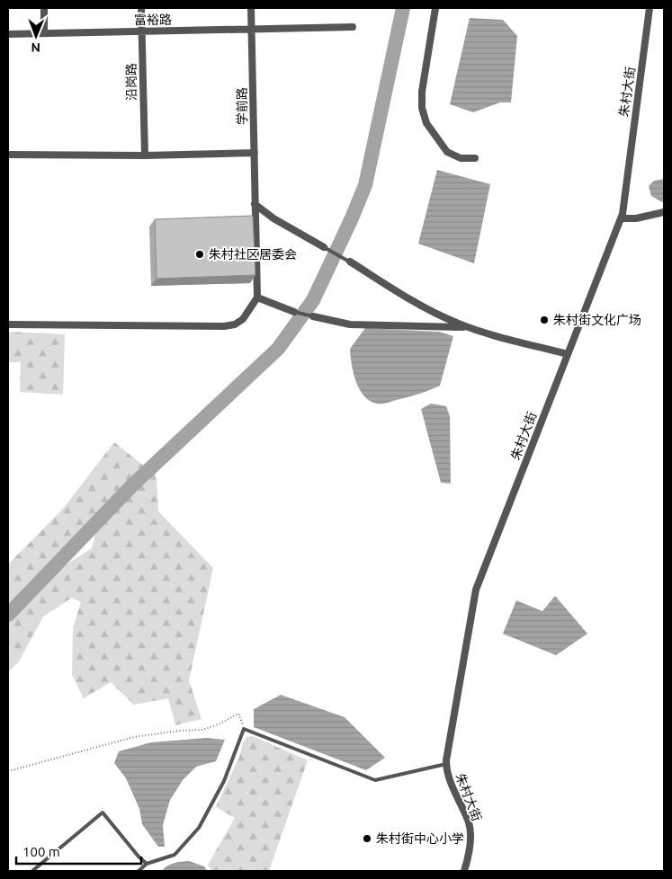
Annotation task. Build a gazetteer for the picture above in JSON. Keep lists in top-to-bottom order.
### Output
{
  "streets": {
    "street": [
      "富裕路",
      "沿岗路",
      "朱村大街",
      "学前路"
    ]
  },
  "crossings": [
    ["富裕路", "沿岗路"],
    ["富裕路", "学前路"]
  ],
  "places": ["朱村社区居委会", "朱村街文化广场", "朱村街中心小学"],
  "scale_bar": "100 m",
  "north": "bottom"
}
